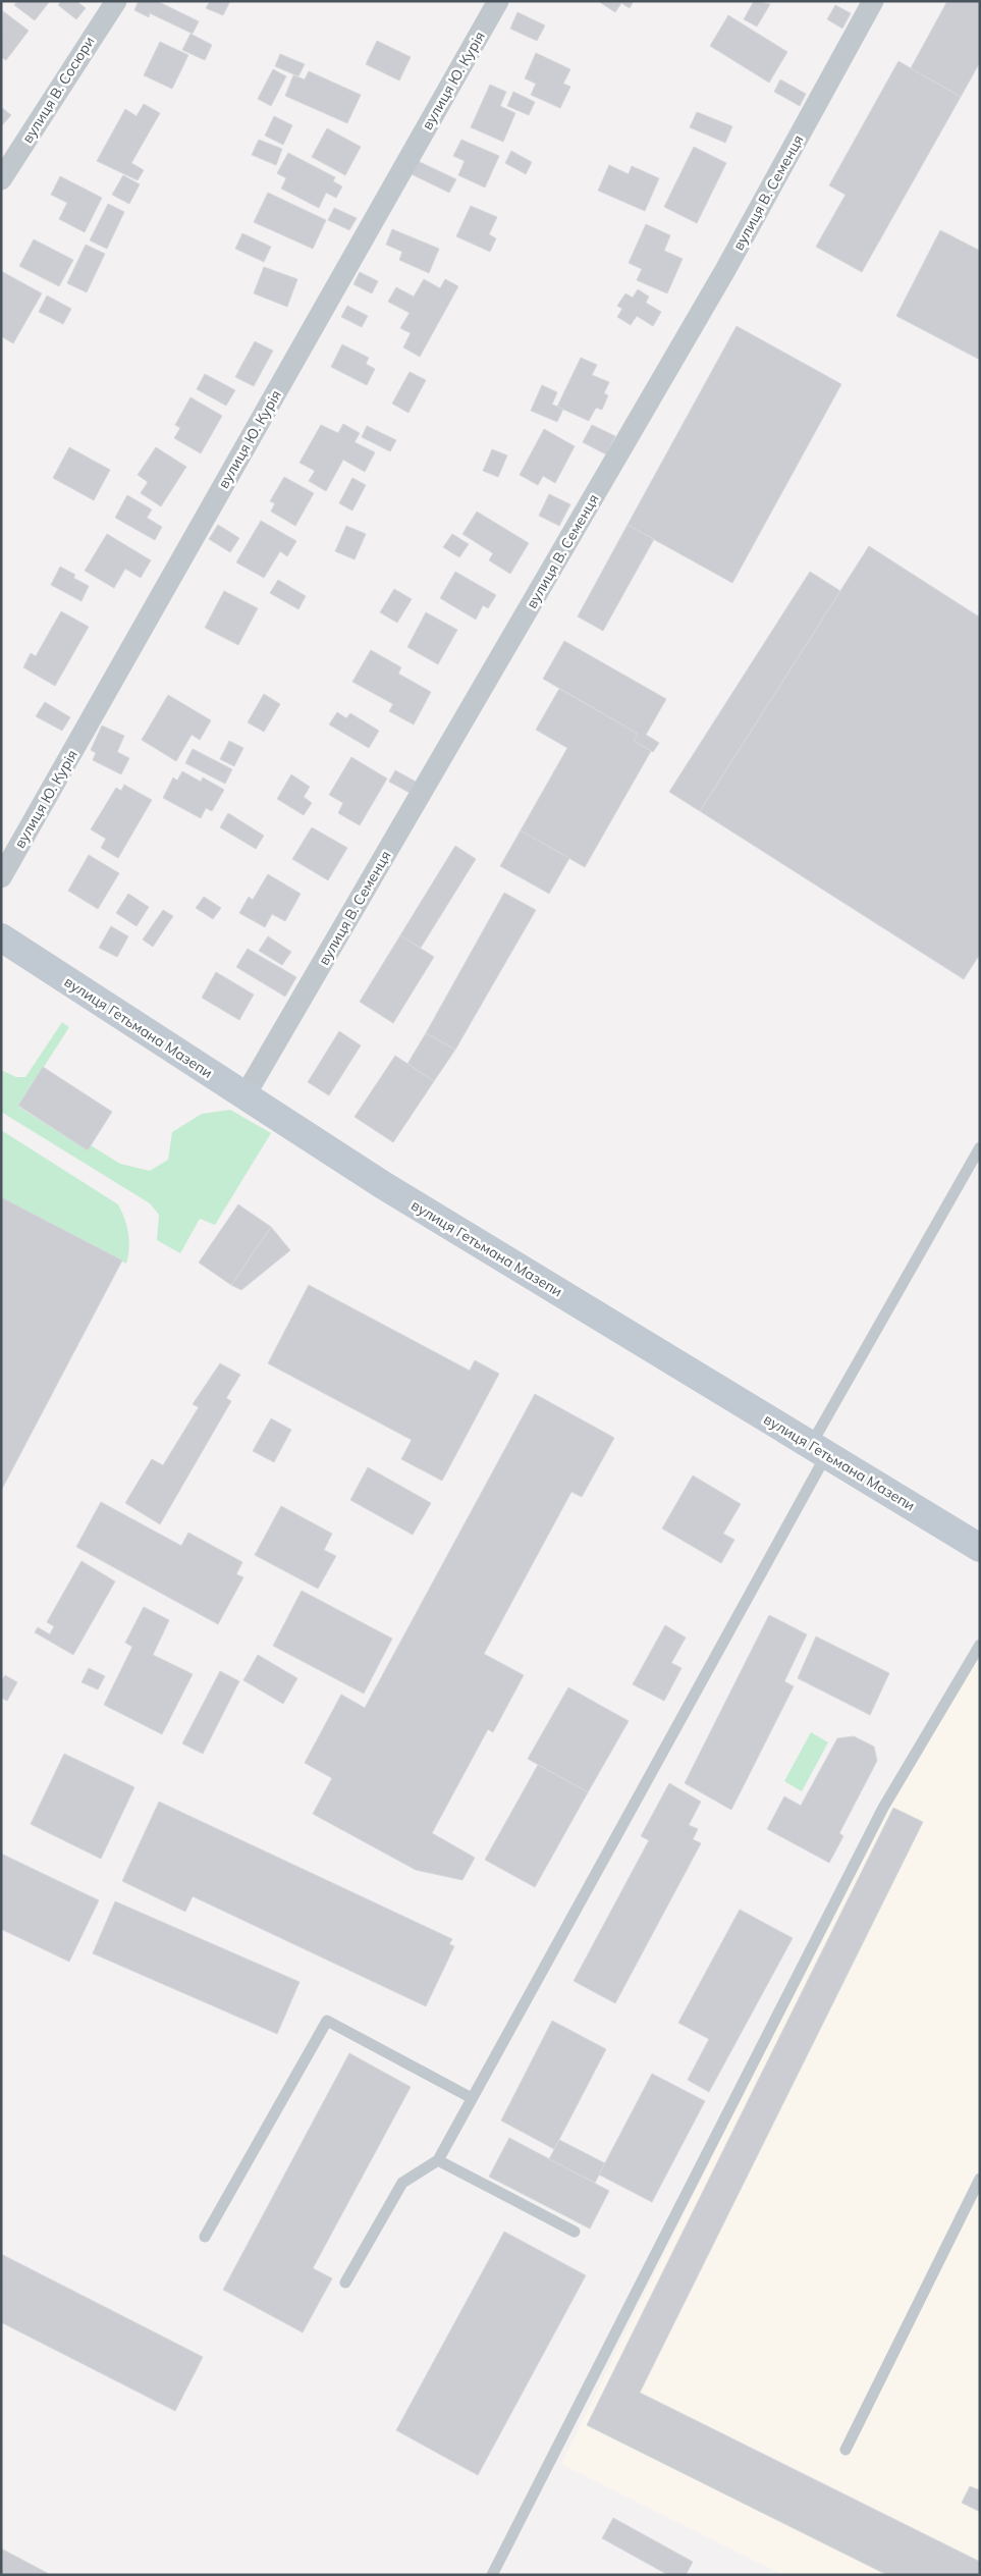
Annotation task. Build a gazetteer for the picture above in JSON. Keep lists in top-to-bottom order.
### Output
{
  "streets": {
    "street": [
      "вулиця Ю. Курія",
      "вулиця В. Сосюри",
      "вулиця В. Семенця",
      "вулиця Гетьмана Мазепи"
    ]
  },
  "crossings": [
    ["вулиця В. Семенця", "вулиця Гетьмана Мазепи"]
  ]
}
